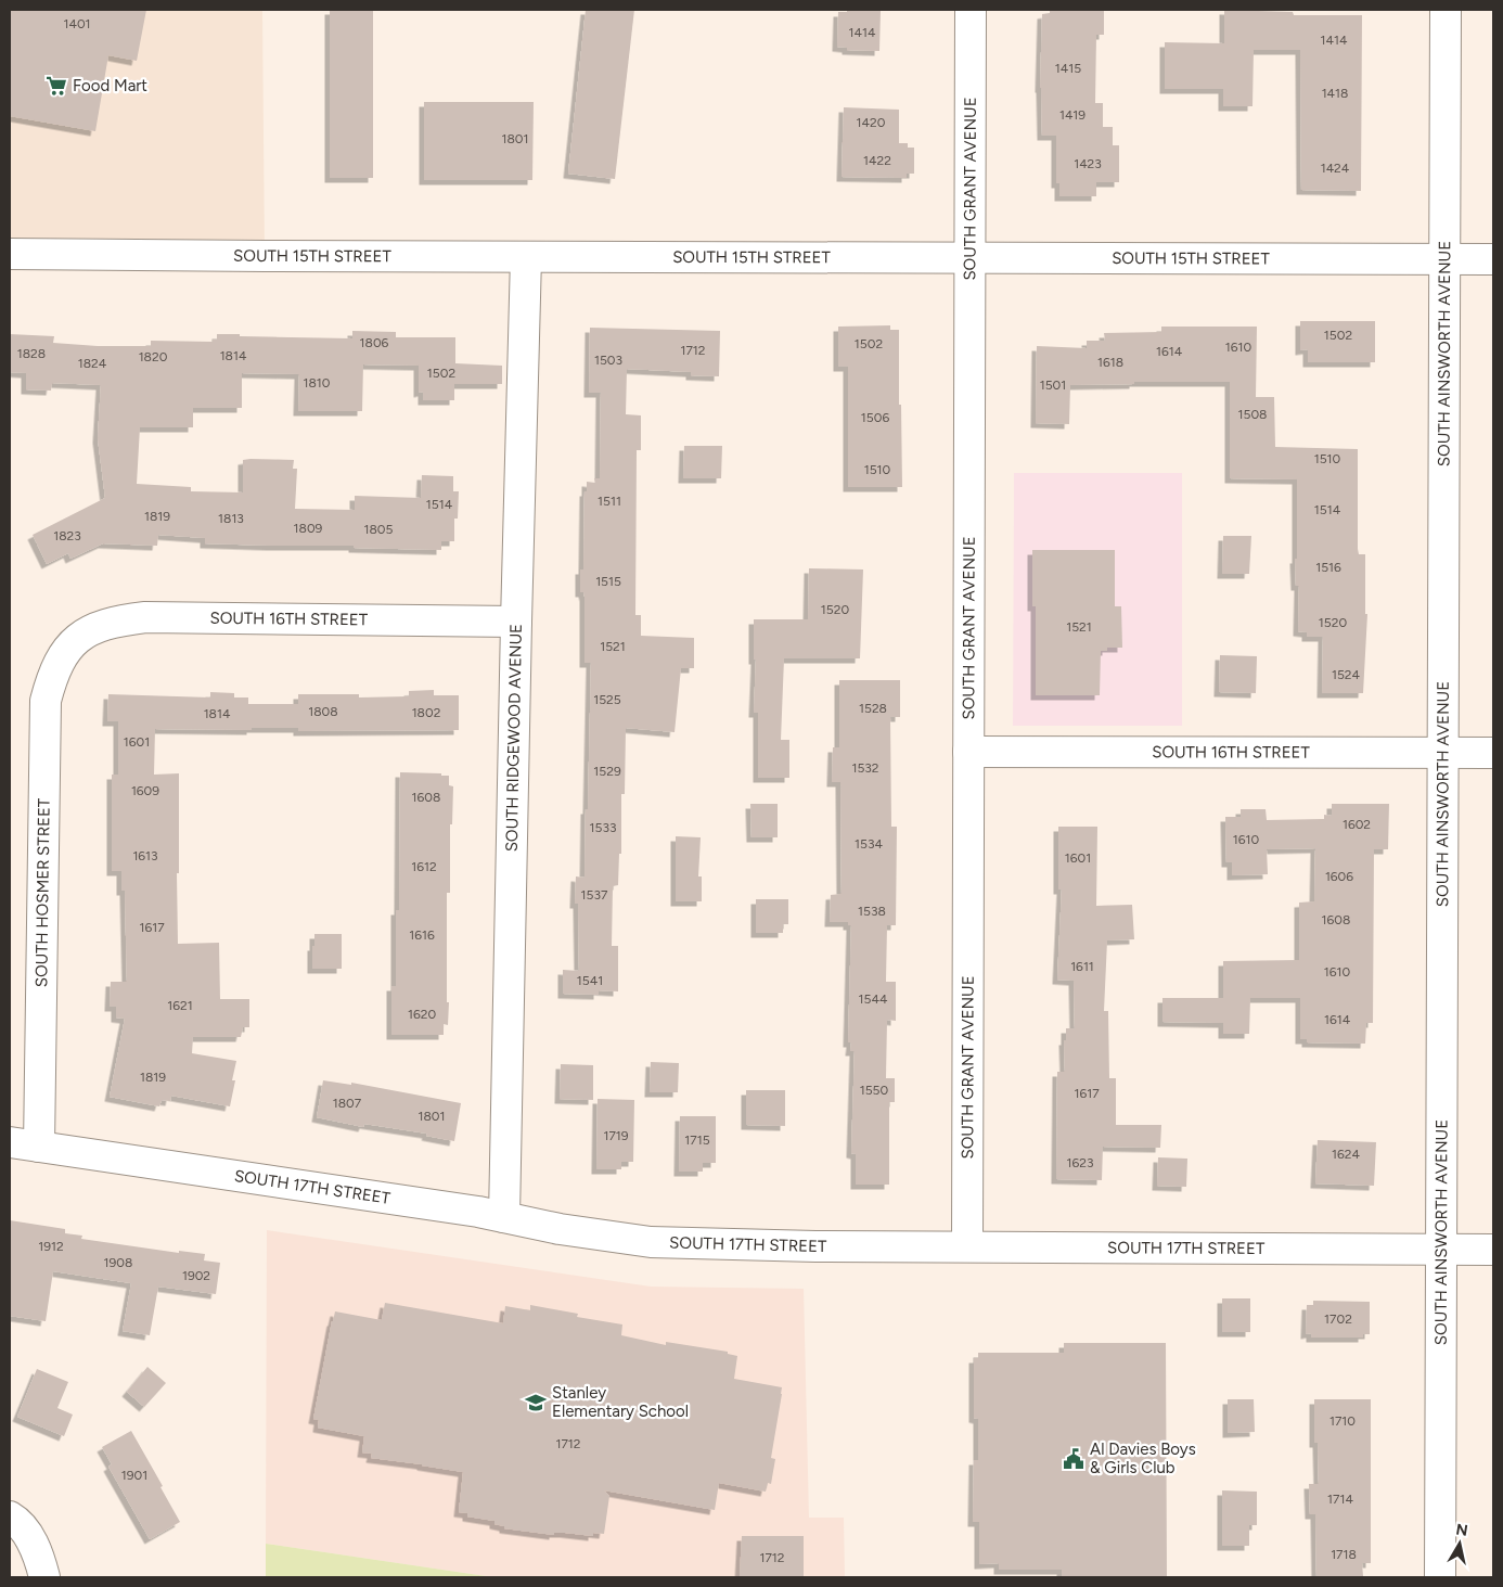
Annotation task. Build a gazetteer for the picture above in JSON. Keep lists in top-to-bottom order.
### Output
{
  "streets": {
    "street": [
      "SOUTH GRANT AVENUE",
      "SOUTH 15TH STREET",
      "SOUTH AINSWORTH AVENUE",
      "SOUTH 16TH STREET",
      "SOUTH RIDGEWOOD AVENUE",
      "SOUTH HOSMER STREET",
      "SOUTH 17TH STREET"
    ]
  },
  "crossings": [
    ["SOUTH GRANT AVENUE", "SOUTH 15TH STREET"],
    ["SOUTH GRANT AVENUE", "SOUTH 16TH STREET"],
    ["SOUTH GRANT AVENUE", "SOUTH 17TH STREET"],
    ["SOUTH 15TH STREET", "SOUTH AINSWORTH AVENUE"],
    ["SOUTH 15TH STREET", "SOUTH RIDGEWOOD AVENUE"],
    ["SOUTH AINSWORTH AVENUE", "SOUTH 16TH STREET"],
    ["SOUTH AINSWORTH AVENUE", "SOUTH 17TH STREET"],
    ["SOUTH 16TH STREET", "SOUTH RIDGEWOOD AVENUE"],
    ["SOUTH 16TH STREET", "SOUTH HOSMER STREET"],
    ["SOUTH RIDGEWOOD AVENUE", "SOUTH 17TH STREET"],
    ["SOUTH HOSMER STREET", "SOUTH 17TH STREET"]
  ],
  "places": {
    "supermarket": ["Food Mart"],
    "school or university": ["Stanley Elementary School"],
    "public building": ["Al Davies Boys & Girls Club"]
  },
  "house_numbers": [
    "1401",
    "1414",
    "1414",
    "1415",
    "1418",
    "1419",
    "1420",
    "1801",
    "1422",
    "1423",
    "1424",
    "1502",
    "1806",
    "1502",
    "1610",
    "1712",
    "1614",
    "1828",
    "1814",
    "1820",
    "1503",
    "1618",
    "1824",
    "1502",
    "1810",
    "1501",
    "1508",
    "1506",
    "1510",
    "1510",
    "1511",
    "1514",
    "1514",
    "1819",
    "1813",
    "1809",
    "1805",
    "1823",
    "1516",
    "1515",
    "1520",
    "1520",
    "1521",
    "1521",
    "1524",
    "1525",
    "1528",
    "1808",
    "1802",
    "1814",
    "1601",
    "1532",
    "1529",
    "1609",
    "1608",
    "1602",
    "1533",
    "1610",
    "1534",
    "1613",
    "1601",
    "1612",
    "1606",
    "1537",
    "1538",
    "1608",
    "1617",
    "1616",
    "1611",
    "1610",
    "1541",
    "1544",
    "1621",
    "1620",
    "1614",
    "1819",
    "1550",
    "1617",
    "1807",
    "1801",
    "1719",
    "1715",
    "1624",
    "1623",
    "1912",
    "1908",
    "1902",
    "1702",
    "1710",
    "1712",
    "1901",
    "1714",
    "1718",
    "1712"
  ],
  "north": "top"
}
